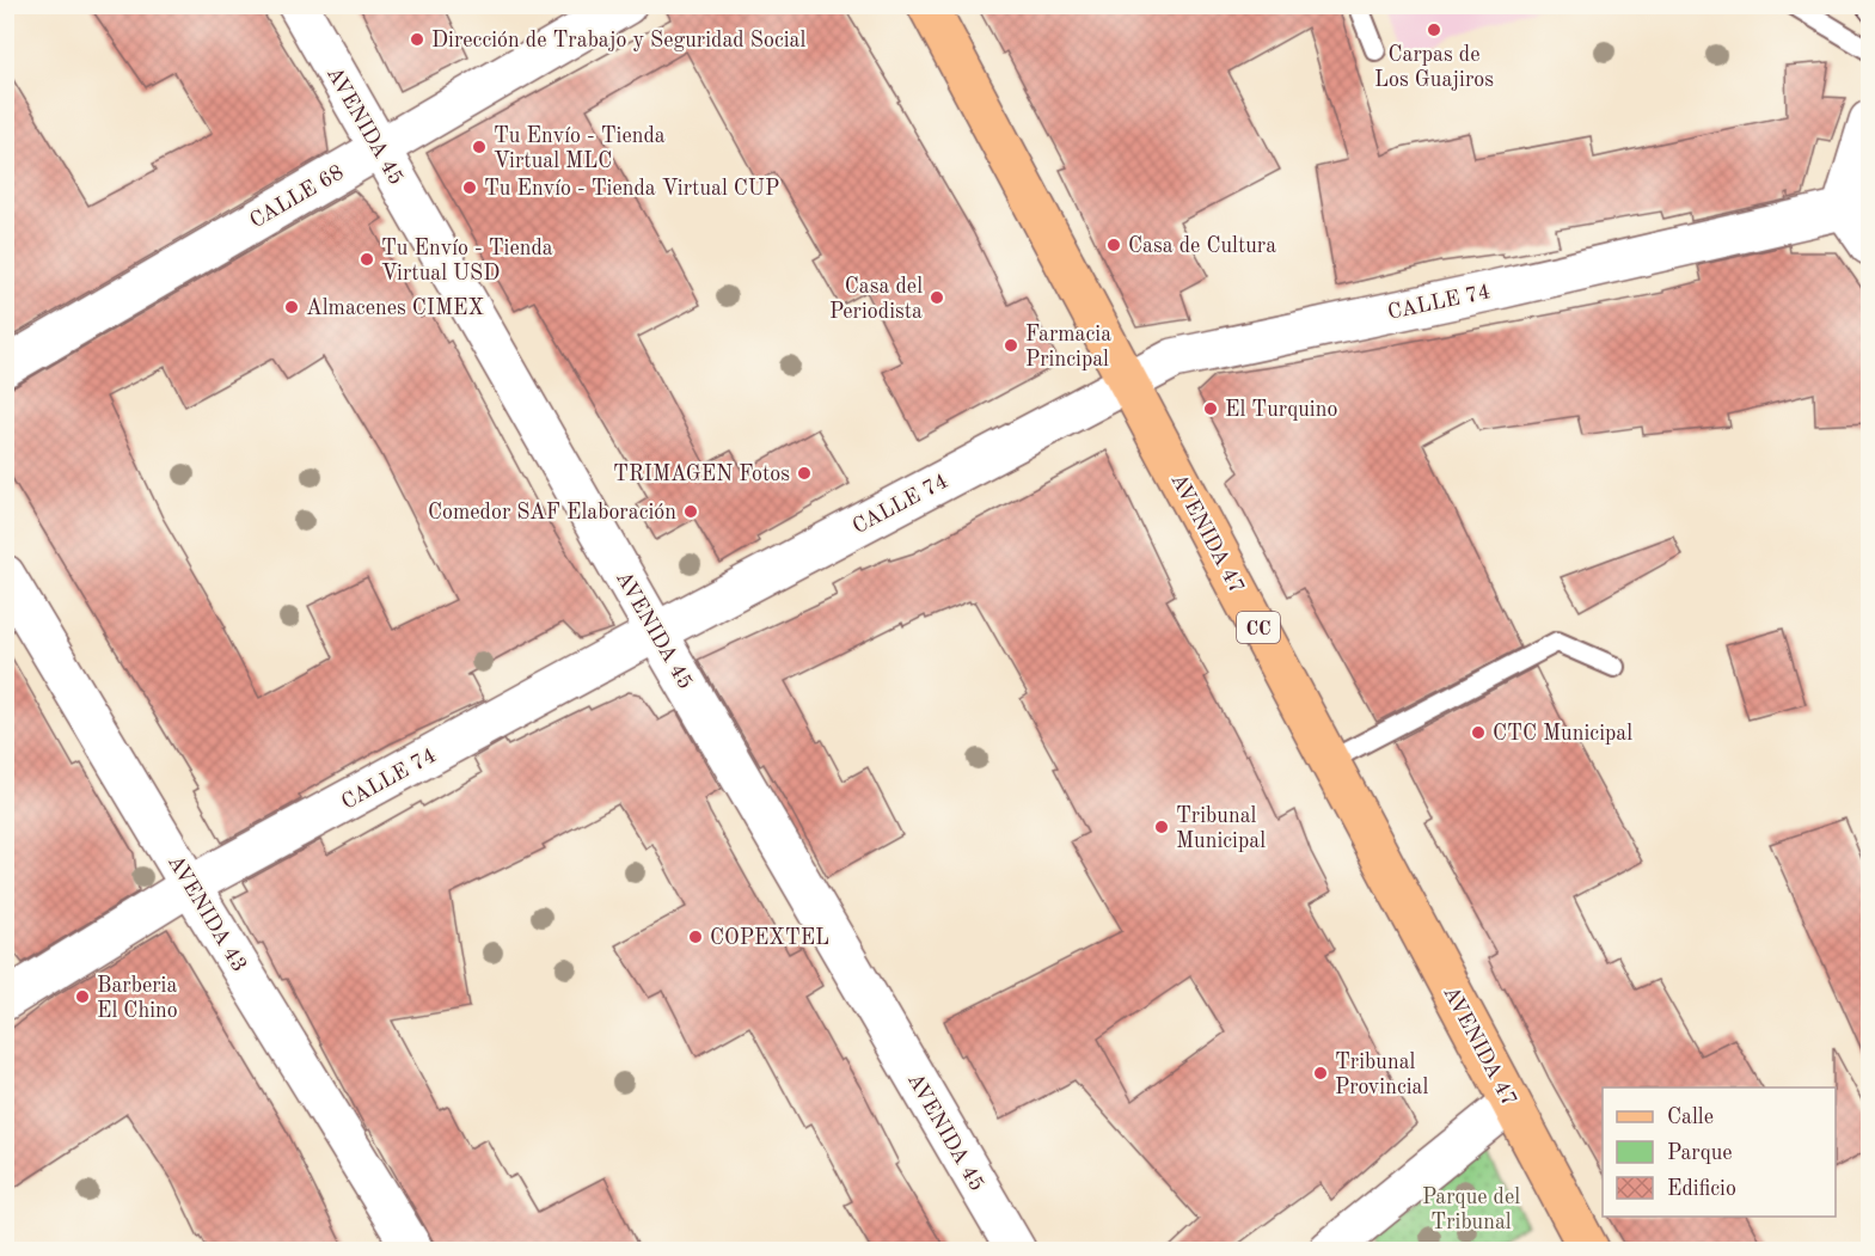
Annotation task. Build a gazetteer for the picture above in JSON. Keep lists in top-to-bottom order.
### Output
{
  "streets": {
    "main road": ["AVENIDA 47", "CC"],
    "street": [
      "AVENIDA 45",
      "CALLE 68",
      "CALLE 74",
      "AVENIDA 43"
    ]
  },
  "crossings": [
    ["AVENIDA 45", "CALLE 68"],
    ["AVENIDA 45", "CALLE 74"],
    ["CALLE 74", "AVENIDA 47"],
    ["CALLE 74", "AVENIDA 43"]
  ],
  "parks": ["Parque del Tribunal"],
  "places": [
    "Carpas de Los Guajiros",
    "Dirección de Trabajo y Seguridad Social",
    "Tu Envío - Tienda Virtual MLC",
    "Tu Envío - Tienda Virtual CUP",
    "Casa de Cultura",
    "Tu Envío - Tienda Virtual USD",
    "Casa del Periodista",
    "Almacenes CIMEX",
    "Farmacia Principal",
    "El Turquino",
    "TRIMAGEN Fotos",
    "Comedor SAF Elaboración",
    "CTC Municipal",
    "Tribunal Municipal",
    "COPEXTEL",
    "Barberia El Chino",
    "Tribunal Provincial"
  ],
  "legend": ["Calle", "Parque", "Edificio"]
}
